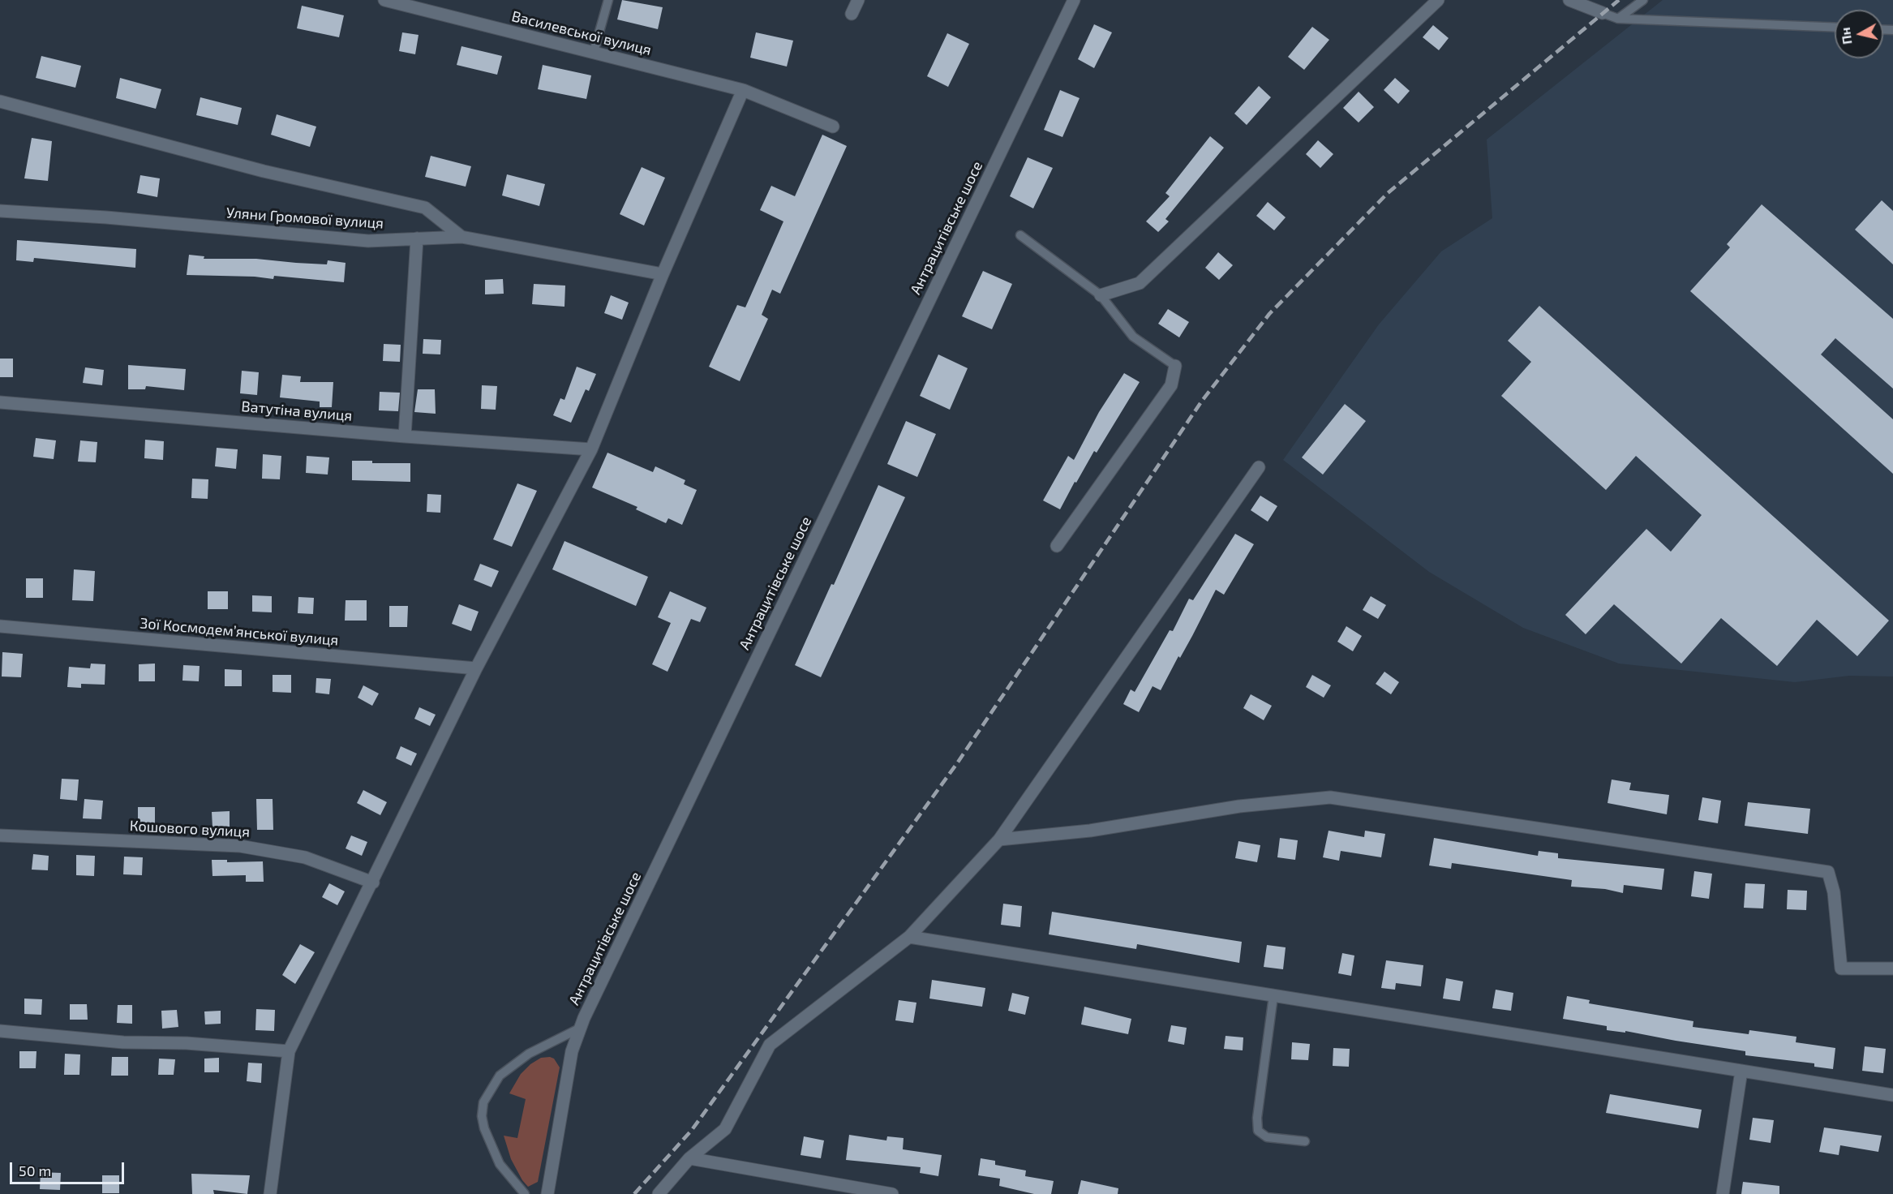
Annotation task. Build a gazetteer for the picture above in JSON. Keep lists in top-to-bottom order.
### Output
{
  "streets": {
    "street": [
      "Василевської вулиця",
      "Уляни Громової вулиця",
      "Антрацитівське шосе",
      "Ватутіна вулиця",
      "Зої Космодем’янської вулиця",
      "Кошового вулиця"
    ]
  },
  "scale_bar": "50 m",
  "north": "left"
}
